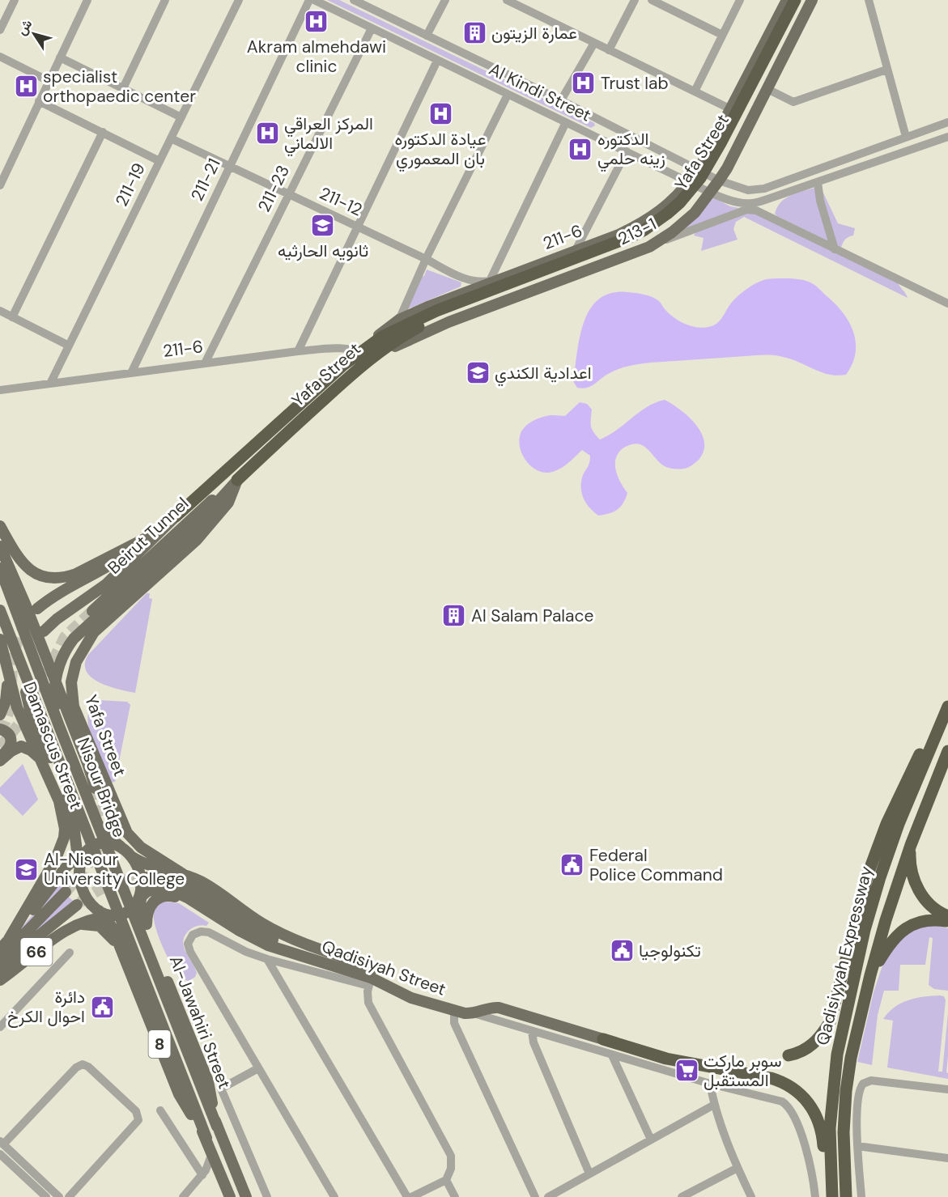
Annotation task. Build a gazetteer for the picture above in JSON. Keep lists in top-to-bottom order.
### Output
{
  "streets": {
    "highway": ["Yafa Street", "Qadisiyyah Expressway"],
    "main road": [
      "213-1",
      "211-6",
      "Beirut Tunnel",
      "Damascus Street",
      "Nisour Bridge",
      "66",
      "Qadisiyah Street",
      "Al-Jawahiri Street",
      "8"
    ],
    "street": [
      "Al Kindi Street",
      "211-21",
      "211-19",
      "211-23",
      "211-12"
    ]
  },
  "crossings": [
    ["Al Kindi Street", "211-23"],
    ["Al Kindi Street", "213-1"],
    ["Al Kindi Street", "211-6"],
    ["Yafa Street", "213-1"],
    ["Yafa Street", "211-6"],
    ["Yafa Street", "Beirut Tunnel"],
    ["Yafa Street", "Qadisiyah Street"],
    ["211-21", "211-12"],
    ["211-21", "211-6"],
    ["211-19", "211-12"],
    ["211-19", "211-6"],
    ["211-23", "211-12"],
    ["211-23", "211-6"],
    ["211-12", "211-6"],
    ["213-1", "211-6"],
    ["Nisour Bridge", "Al-Jawahiri Street"],
    ["Nisour Bridge", "8"],
    ["66", "Qadisiyah Street"],
    ["66", "Al-Jawahiri Street"],
    ["66", "8"],
    ["Qadisiyah Street", "Al-Jawahiri Street"],
    ["Qadisiyah Street", "8"],
    ["Al-Jawahiri Street", "8"]
  ],
  "places": {
    "hospital": [
      "Akram almehdawi clinic",
      "Trust lab",
      "specialist orthopaedic center",
      "عيادة الدكتوره بان المعموري",
      "المركز العراقي الالماني",
      "الدكتوره زينه حلمي"
    ],
    "building": ["عمارة الزيتون", "Al Salam Palace"],
    "school or university": ["ثانويه الحارثيه", "اعدادية الكندي", "Al-Nisour University College"],
    "public building": ["Federal Police Command", "تكنولوجيا", "دائرة احوال الكرخ"],
    "supermarket": ["سوبر ماركت المستقبل"]
  },
  "north": "top left"
}
